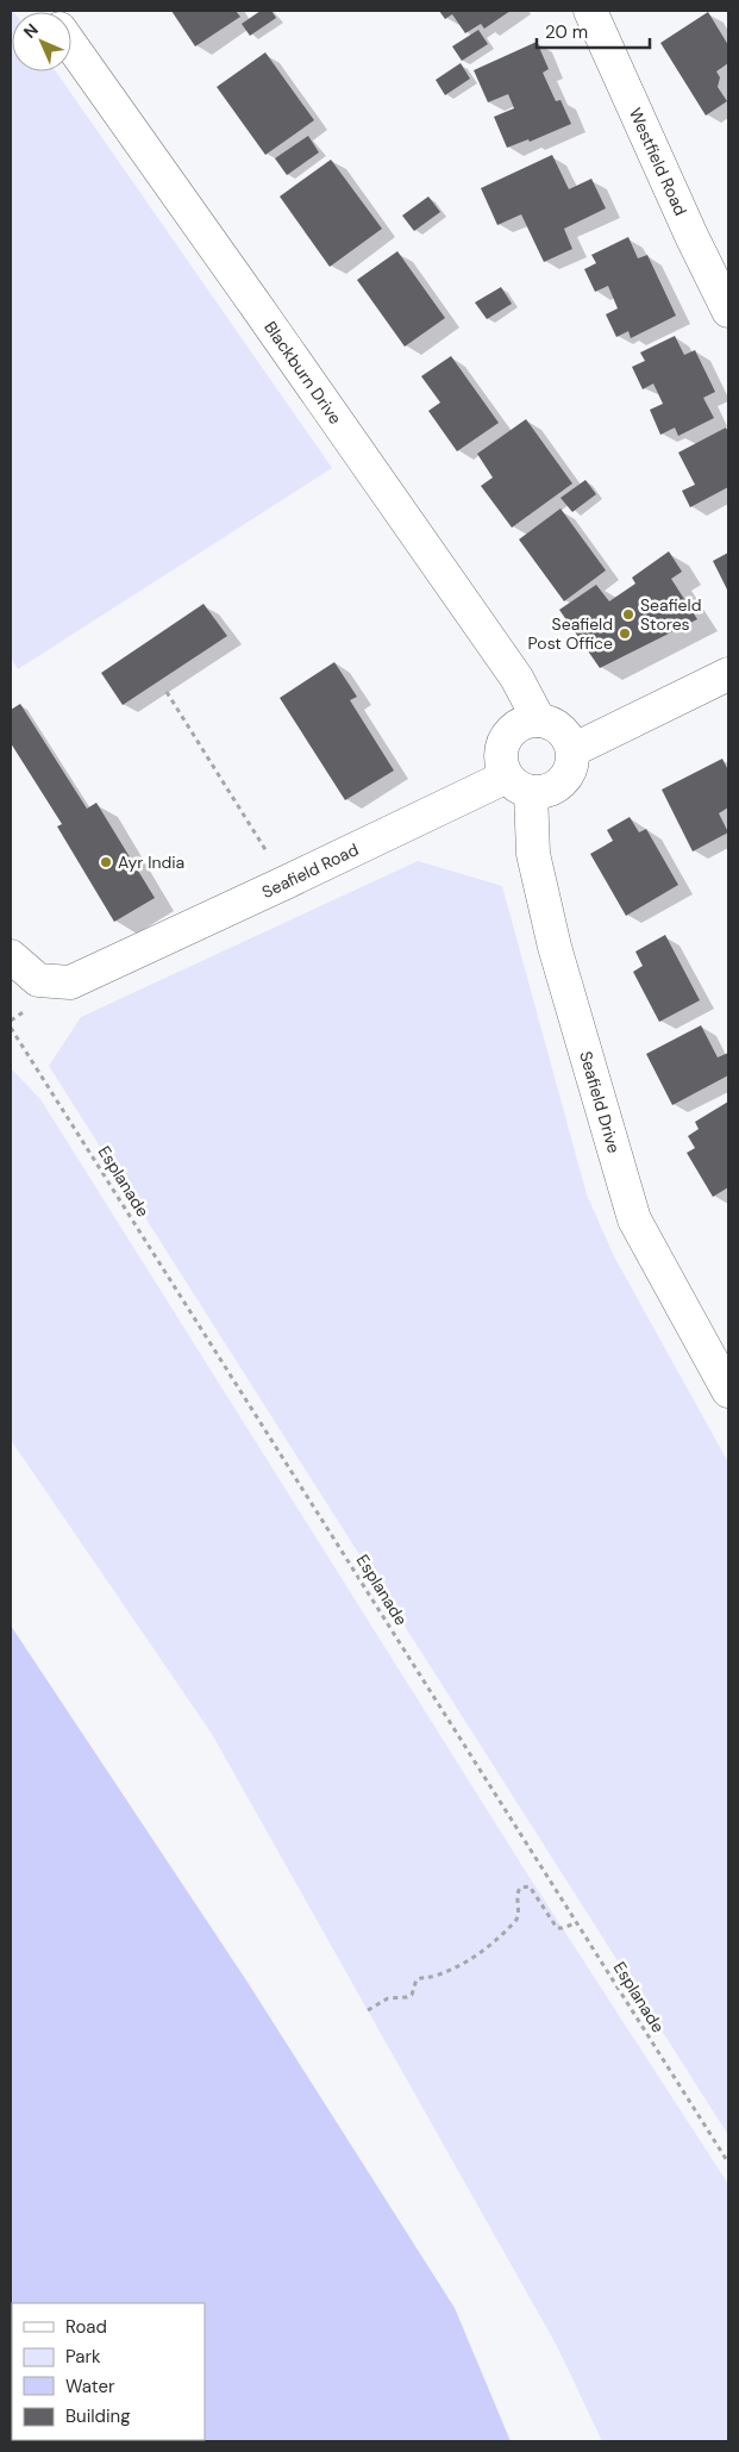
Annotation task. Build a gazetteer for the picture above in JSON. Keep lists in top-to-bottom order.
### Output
{
  "streets": {
    "street": [
      "Westfield Road",
      "Blackburn Drive",
      "Seafield Road",
      "Seafield Drive"
    ],
    "path": ["Esplanade"]
  },
  "crossings": [
    ["Blackburn Drive", "Seafield Road"],
    ["Blackburn Drive", "Seafield Drive"],
    ["Seafield Road", "Seafield Drive"]
  ],
  "places": ["Seafield Stores", "Seafield Post Office", "Ayr India"],
  "legend": [
    "Road",
    "Park",
    "Water",
    "Building"
  ],
  "scale_bar": "20 m",
  "north": "top left"
}
